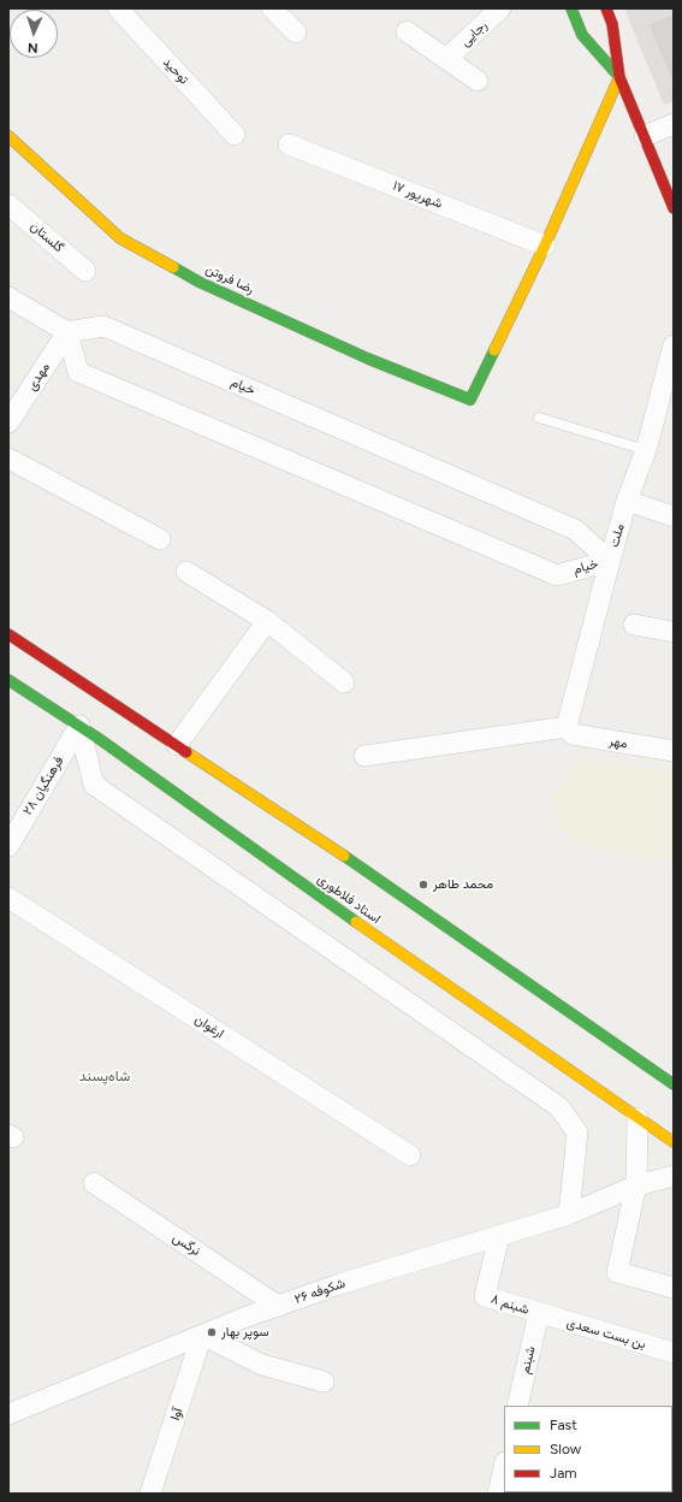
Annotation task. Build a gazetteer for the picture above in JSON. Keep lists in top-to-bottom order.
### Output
{
  "streets": {
    "main road": ["رضا فروتن", "استاد فلاطوری"],
    "street": [
      "رجایی",
      "توحید",
      "۱۷ شهریور",
      "گلستان",
      "مهدی",
      "خیام",
      "ملت",
      "مهر",
      "فرهنگیان ۲۸",
      "ارغوان",
      "نرگس",
      "شکوفه ۲۶",
      "شبنم ۸",
      "بن بست سعدی",
      "شبنم",
      "آوا"
    ]
  },
  "crossings": [
    ["۱۷ شهریور", "رضا فروتن"],
    ["مهدی", "خیام"],
    ["خیام", "ملت"],
    ["ملت", "مهر"],
    ["فرهنگیان ۲۸", "استاد فلاطوری"],
    ["نرگس", "شکوفه ۲۶"],
    ["شکوفه ۲۶", "شبنم ۸"],
    ["شکوفه ۲۶", "آوا"],
    ["شبنم ۸", "بن بست سعدی"],
    ["شبنم ۸", "شبنم"],
    ["بن بست سعدی", "شبنم"]
  ],
  "districts": ["شاه‌پسند"],
  "places": ["محمد طاهر", "سوپر بهار"],
  "legend": ["Fast", "Slow", "Jam"],
  "north": "bottom"
}
